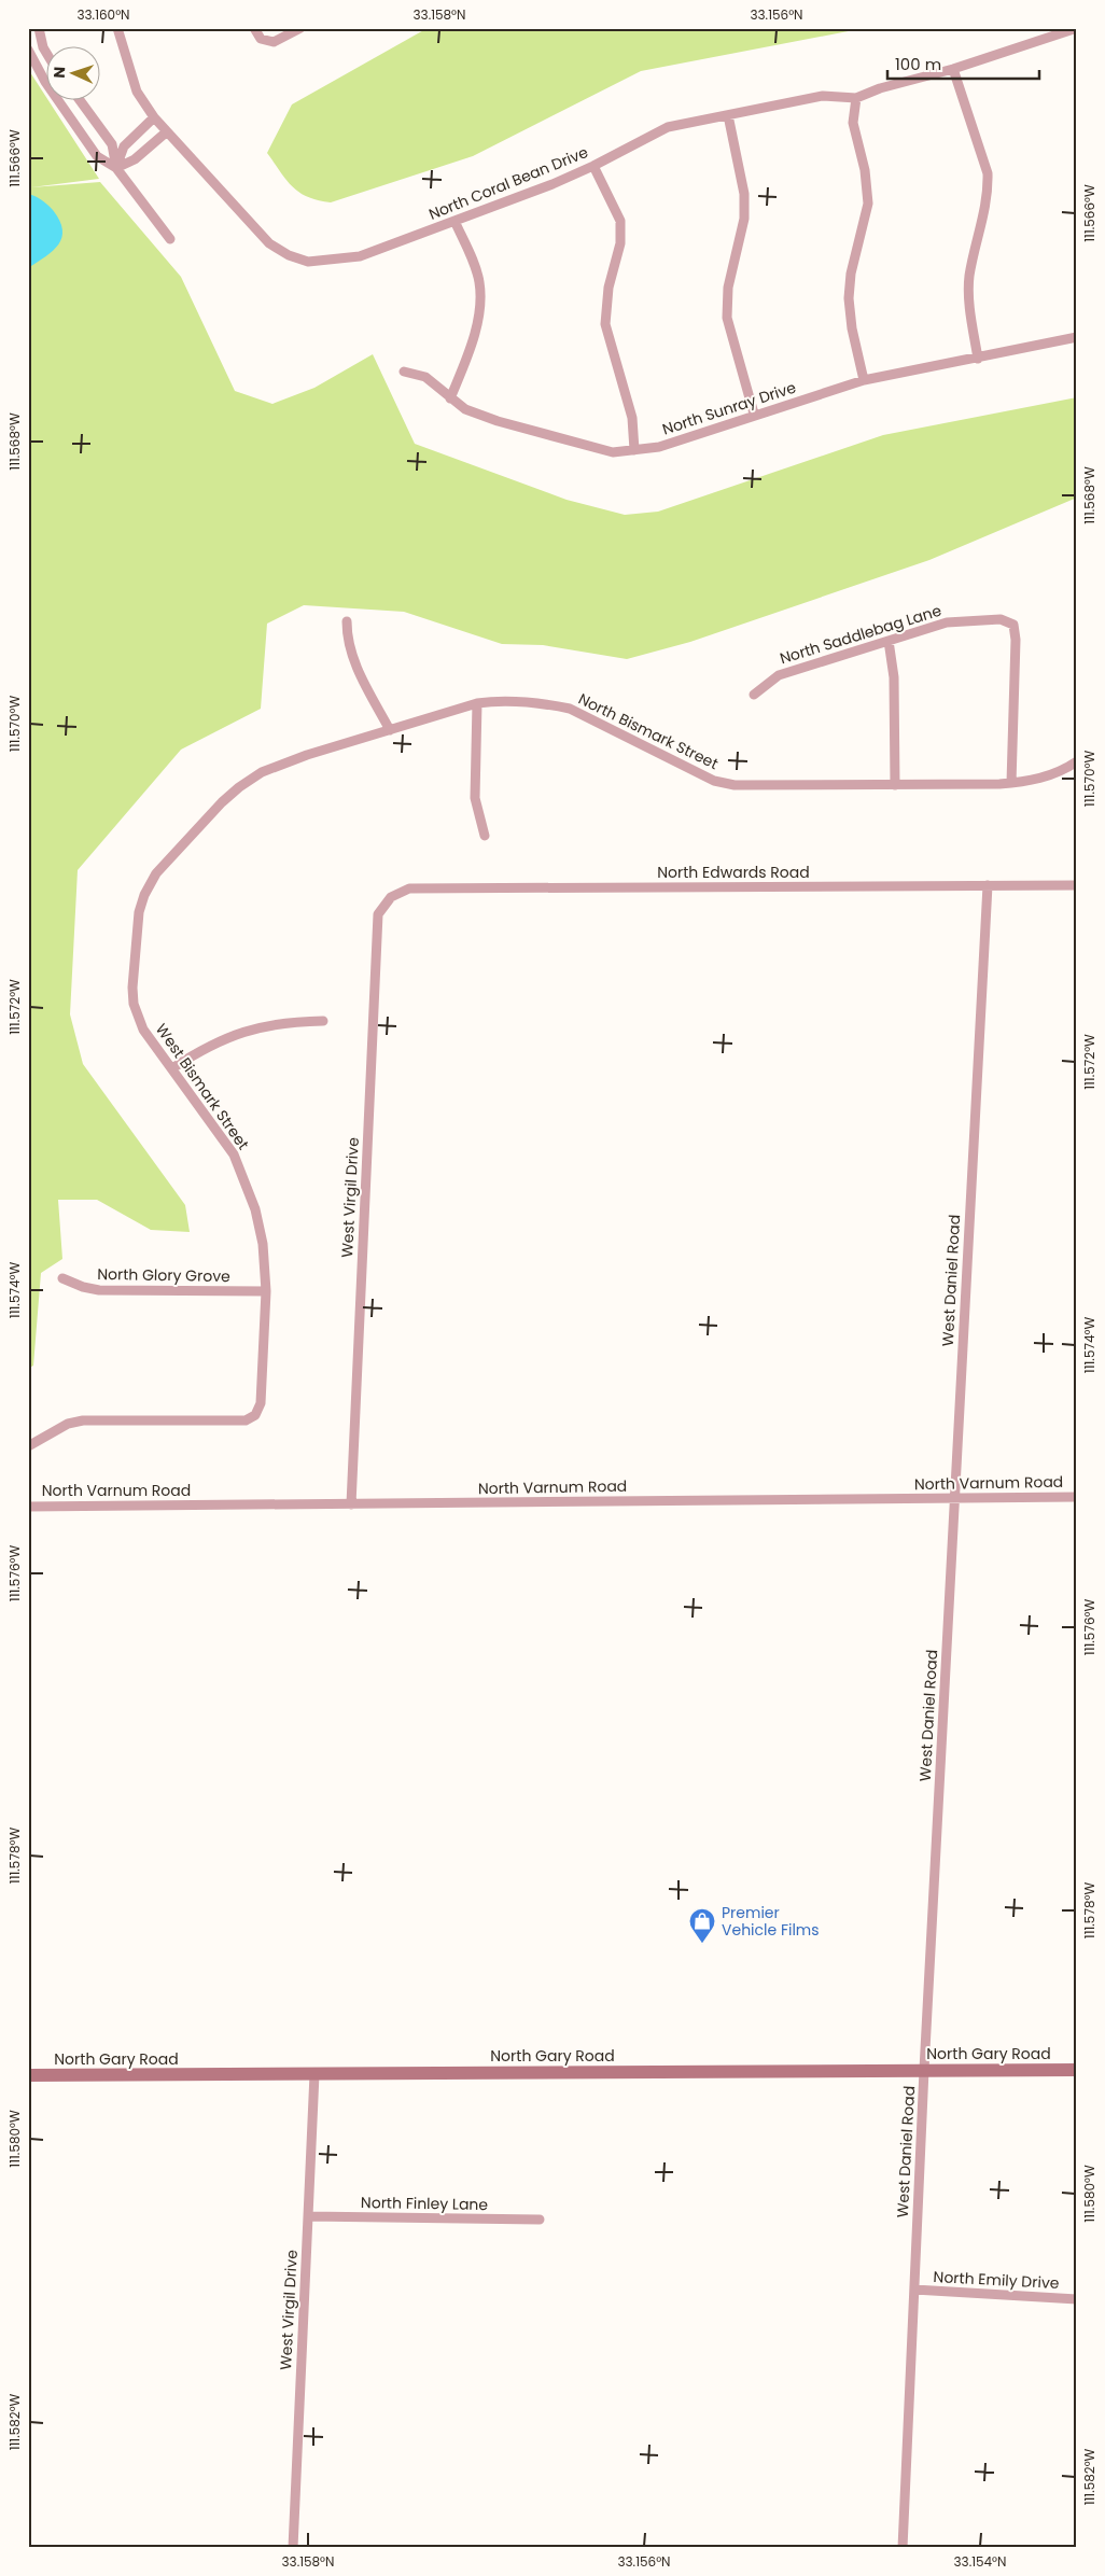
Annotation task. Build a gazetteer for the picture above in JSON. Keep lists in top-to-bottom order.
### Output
{
  "streets": {
    "street": [
      "North Coral Bean Drive",
      "North Sunray Drive",
      "North Saddlebag Lane",
      "North Bismark Street",
      "North Edwards Road",
      "West Bismark Street",
      "West Virgil Drive",
      "North Glory Grove",
      "West Daniel Road",
      "North Varnum Road",
      "North Gary Road",
      "North Finley Lane",
      "North Emily Drive"
    ]
  },
  "crossings": [
    ["North Saddlebag Lane", "North Bismark Street"],
    ["North Bismark Street", "West Bismark Street"],
    ["North Edwards Road", "West Virgil Drive"],
    ["North Edwards Road", "West Daniel Road"],
    ["West Bismark Street", "North Glory Grove"],
    ["West Virgil Drive", "North Varnum Road"],
    ["West Virgil Drive", "North Gary Road"],
    ["West Virgil Drive", "North Finley Lane"],
    ["West Daniel Road", "North Varnum Road"],
    ["West Daniel Road", "North Gary Road"],
    ["West Daniel Road", "North Emily Drive"]
  ],
  "places": {
    "shop": ["Premier Vehicle Films"]
  },
  "scale_bar": "100 m",
  "north": "left",
  "coordinates": [
    "33.160°N",
    "33.158°N",
    "33.156°N",
    "111.566°W",
    "111.568°W",
    "111.570°W",
    "111.572°W",
    "111.574°W",
    "111.576°W",
    "111.578°W",
    "111.580°W",
    "111.582°W",
    "33.154°N"
  ]
}
